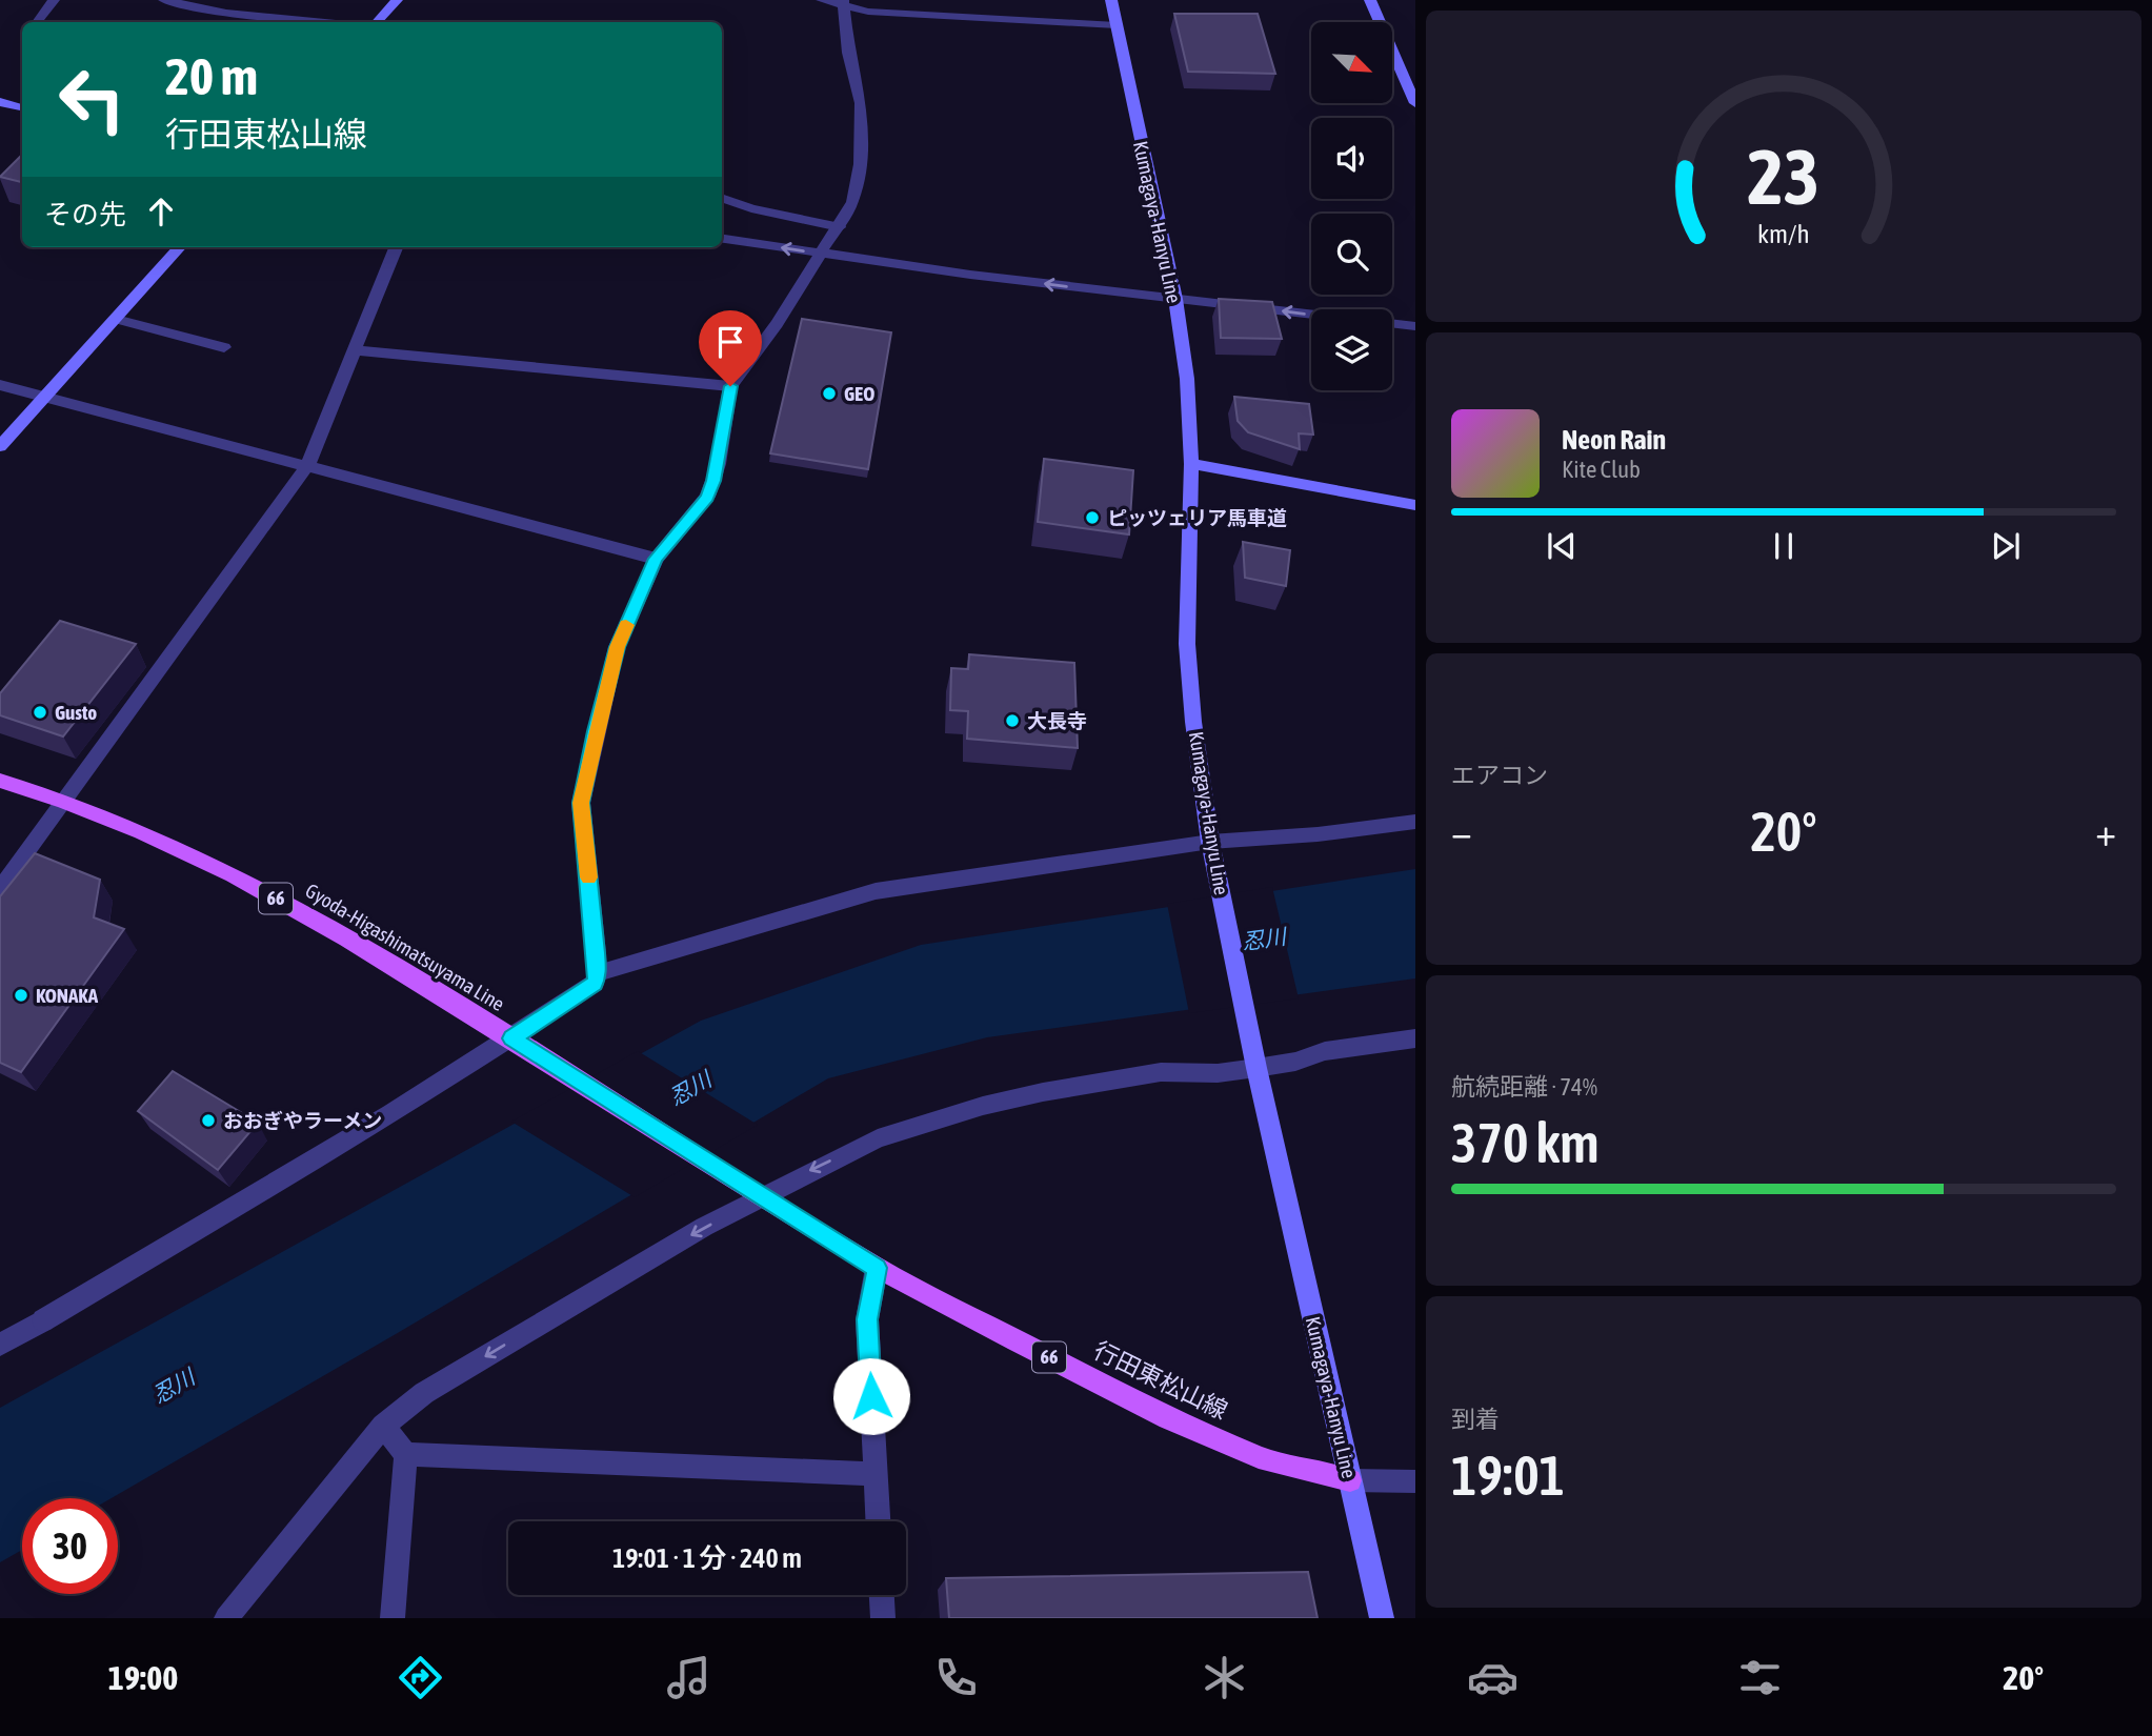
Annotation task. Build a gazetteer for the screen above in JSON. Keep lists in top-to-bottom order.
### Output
{
  "streets": {
    "main road": [
      "Kumagaya-Hanyu Line",
      "66",
      "Gyoda-Higashimatsuyama Line",
      "行田東松山線"
    ]
  },
  "crossings": [
    ["Kumagaya-Hanyu Line", "行田東松山線"],
    ["Gyoda-Higashimatsuyama Line", "行田東松山線"]
  ],
  "water": ["忍川"],
  "places": [
    "GEO",
    "ピッツェリア馬車道",
    "Gusto",
    "大長寺",
    "KONAKA",
    "おおぎやラーメン"
  ],
  "north": "bottom right",
  "page": {
    "turn": ["20 m", "行田東松山線"],
    "then": "その先",
    "song": ["Neon Rain", "Kite Club"],
    "tile": [
      "エアコン",
      ["航続距離 · 74%", "370 km"],
      ["到着", "19:01"]
    ],
    "heat": ["−", "20°", "+"],
    "limit": "30",
    "trip": "19:01 · 1 分 · 240 m",
    "tabs": ["19:00", "20°"],
    "gauge": ["23", "km/h"]
  }
}
